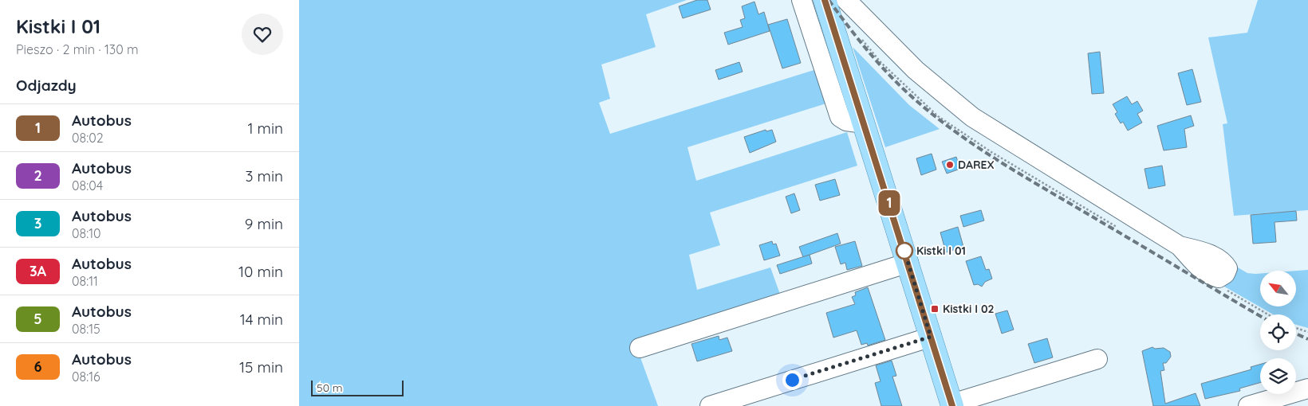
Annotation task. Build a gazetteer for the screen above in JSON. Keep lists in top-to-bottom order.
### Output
{
  "places": {
    "other": ["DAREX", "Kistki I 01"],
    "transit": ["Kistki I 02"]
  },
  "lines": ["bus line 1"],
  "scale_bar": "50 m",
  "north": "top left",
  "page": {
    "heading": [
      ["Kistki I 01", "Pieszo · 2 min · 130 m"],
      "Odjazdy"
    ],
    "on_map": "1",
    "list": [
      {
        "mark": "1",
        "name": "Autobus",
        "note": "08:02",
        "value": "1 min"
      },
      {
        "mark": "2",
        "name": "Autobus",
        "note": "08:04",
        "value": "3 min"
      },
      {
        "mark": "3",
        "name": "Autobus",
        "note": "08:10",
        "value": "9 min"
      },
      {
        "mark": "3A",
        "name": "Autobus",
        "note": "08:11",
        "value": "10 min"
      },
      {
        "mark": "5",
        "name": "Autobus",
        "note": "08:15",
        "value": "14 min"
      },
      {
        "mark": "6",
        "name": "Autobus",
        "note": "08:16",
        "value": "15 min"
      }
    ],
    "scale": "50 m"
  }
}
